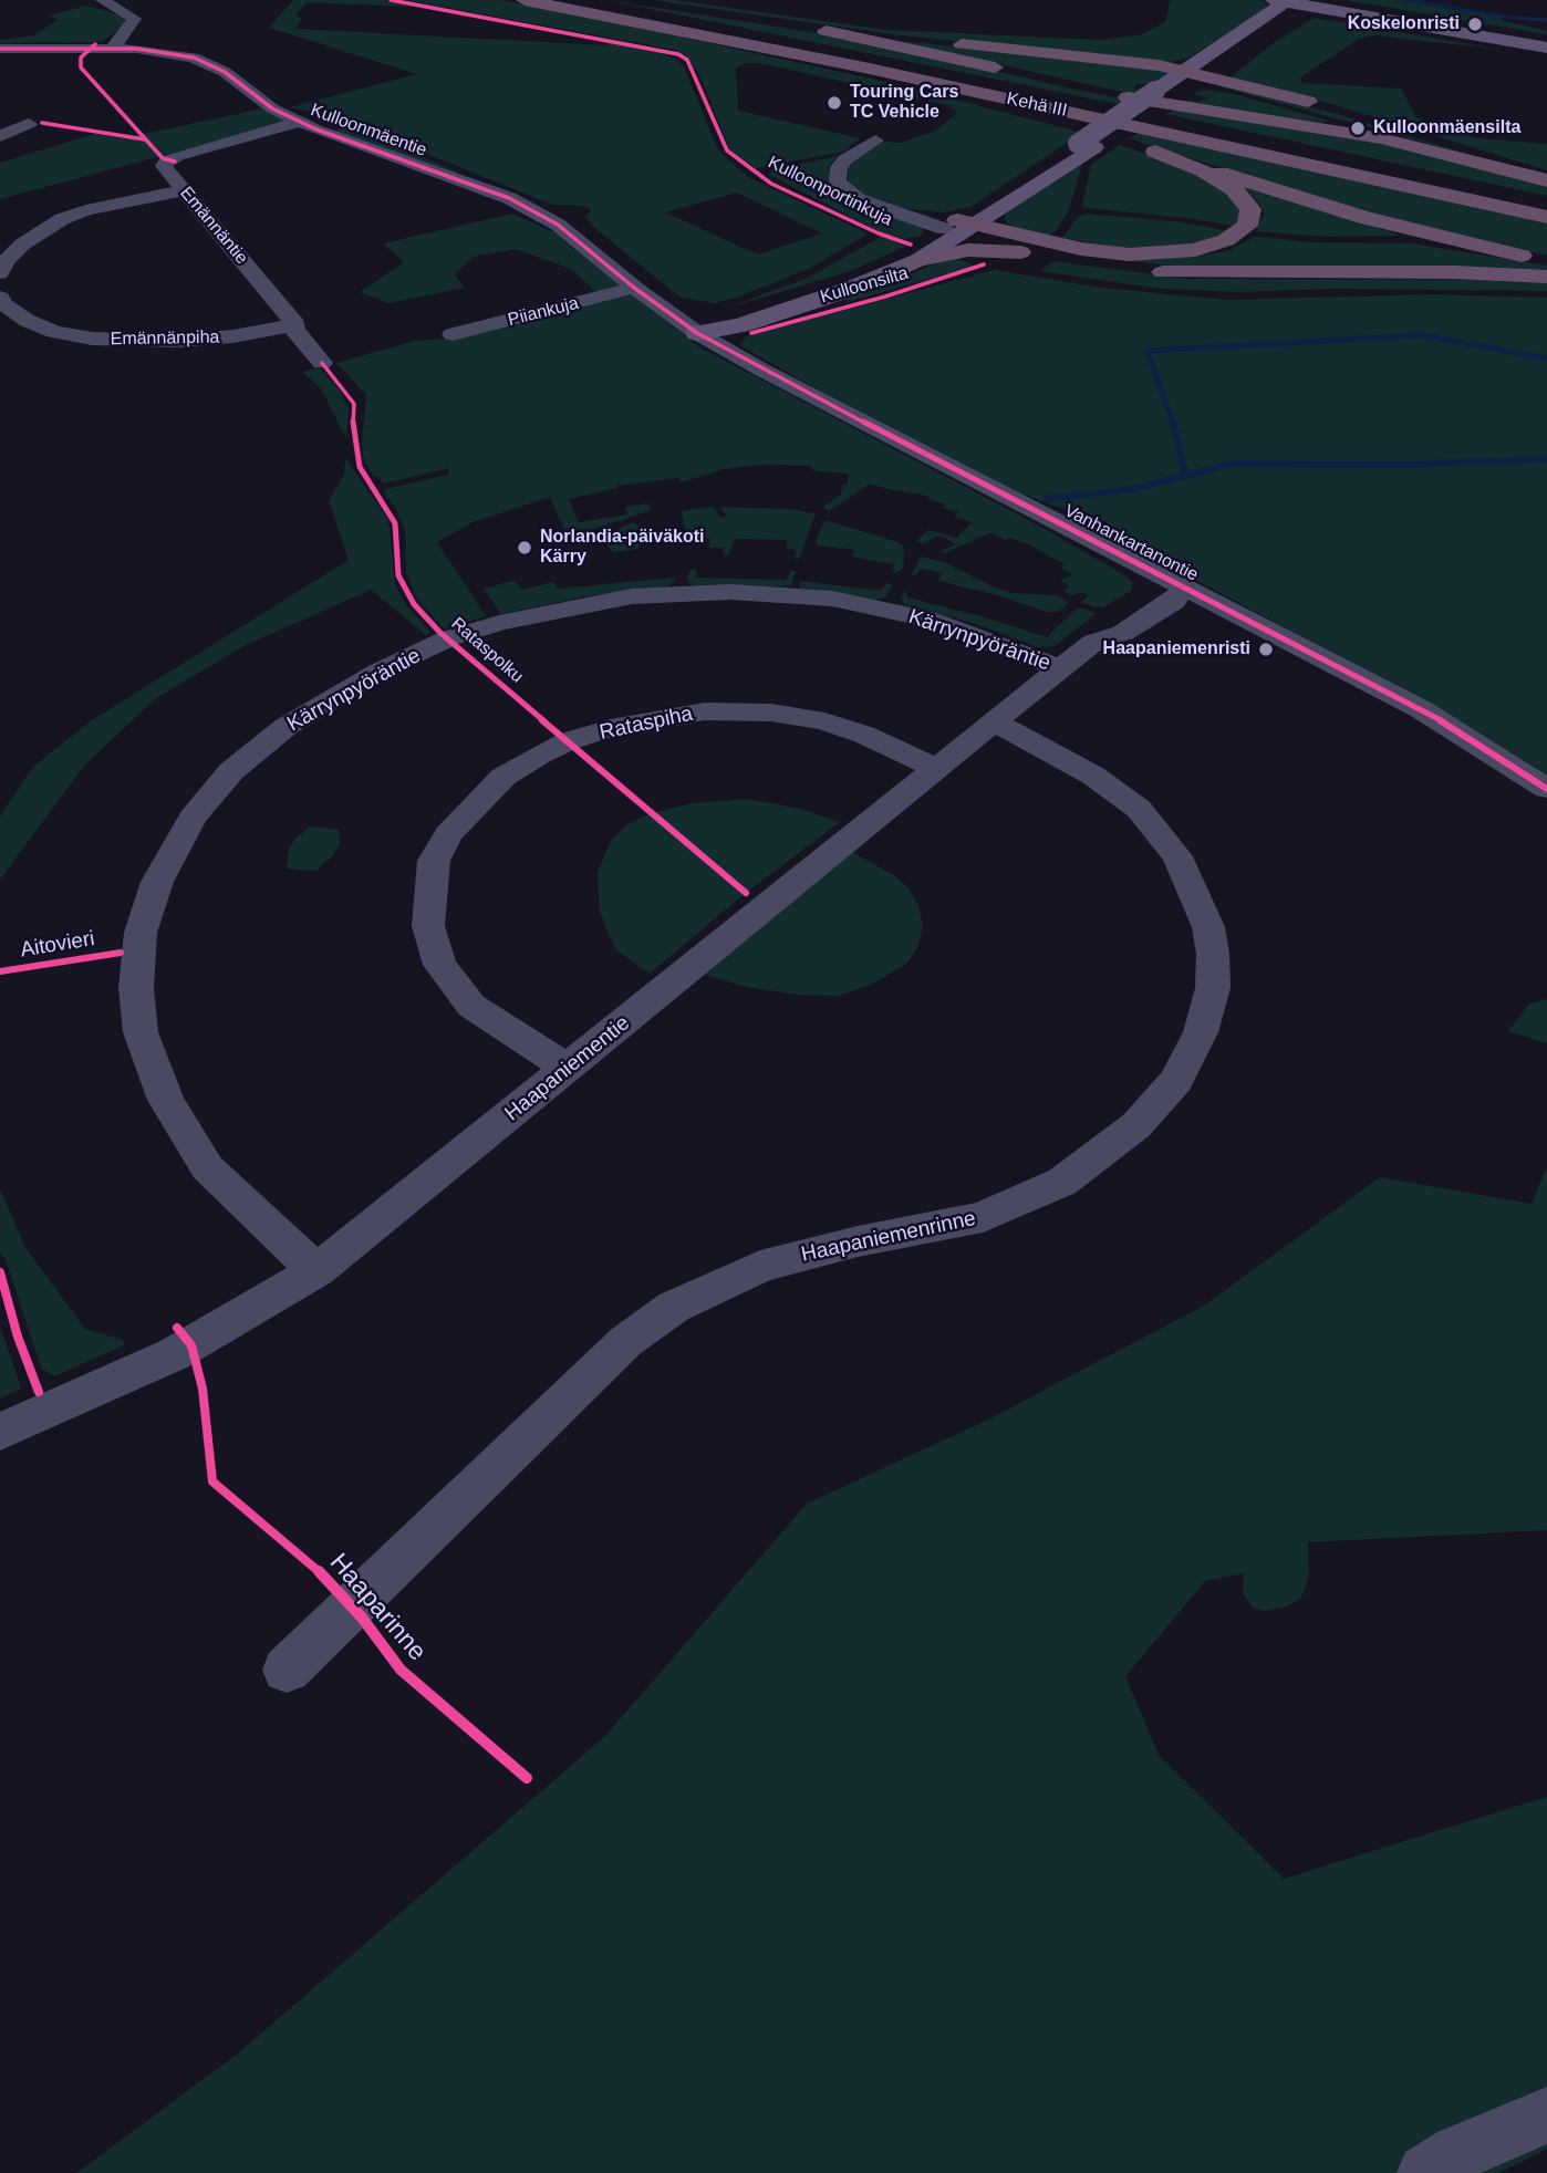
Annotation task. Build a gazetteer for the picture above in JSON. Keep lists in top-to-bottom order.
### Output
{
  "streets": {
    "highway": ["Kehä III"],
    "main road": ["Kulloonsilta"],
    "street": [
      "Kulloonmäentie",
      "Emännäntie",
      "Piiankuja",
      "Emännänpiha",
      "Vanhankartanontie",
      "Kärrynpyöräntie",
      "Rataspiha",
      "Haapaniementie",
      "Haapaniemenrinne"
    ],
    "cycle path": [
      "Kulloonportinkuja",
      "Rataspolku",
      "Aitovieri",
      "Haaparinne"
    ]
  },
  "crossings": [
    ["Kulloonmäentie", "Emännäntie"],
    ["Kulloonmäentie", "Kulloonsilta"],
    ["Kulloonmäentie", "Piiankuja"],
    ["Kulloonmäentie", "Vanhankartanontie"],
    ["Emännäntie", "Emännänpiha"],
    ["Kulloonsilta", "Vanhankartanontie"],
    ["Vanhankartanontie", "Haapaniementie"],
    ["Kärrynpyöräntie", "Haapaniementie"],
    ["Rataspiha", "Haapaniementie"],
    ["Haapaniementie", "Haapaniemenrinne"]
  ],
  "places": [
    "Koskelonristi",
    "Touring Cars TC Vehicle",
    "Kulloonmäensilta",
    "Norlandia-päiväkoti Kärry",
    "Haapaniemenristi"
  ]
}
